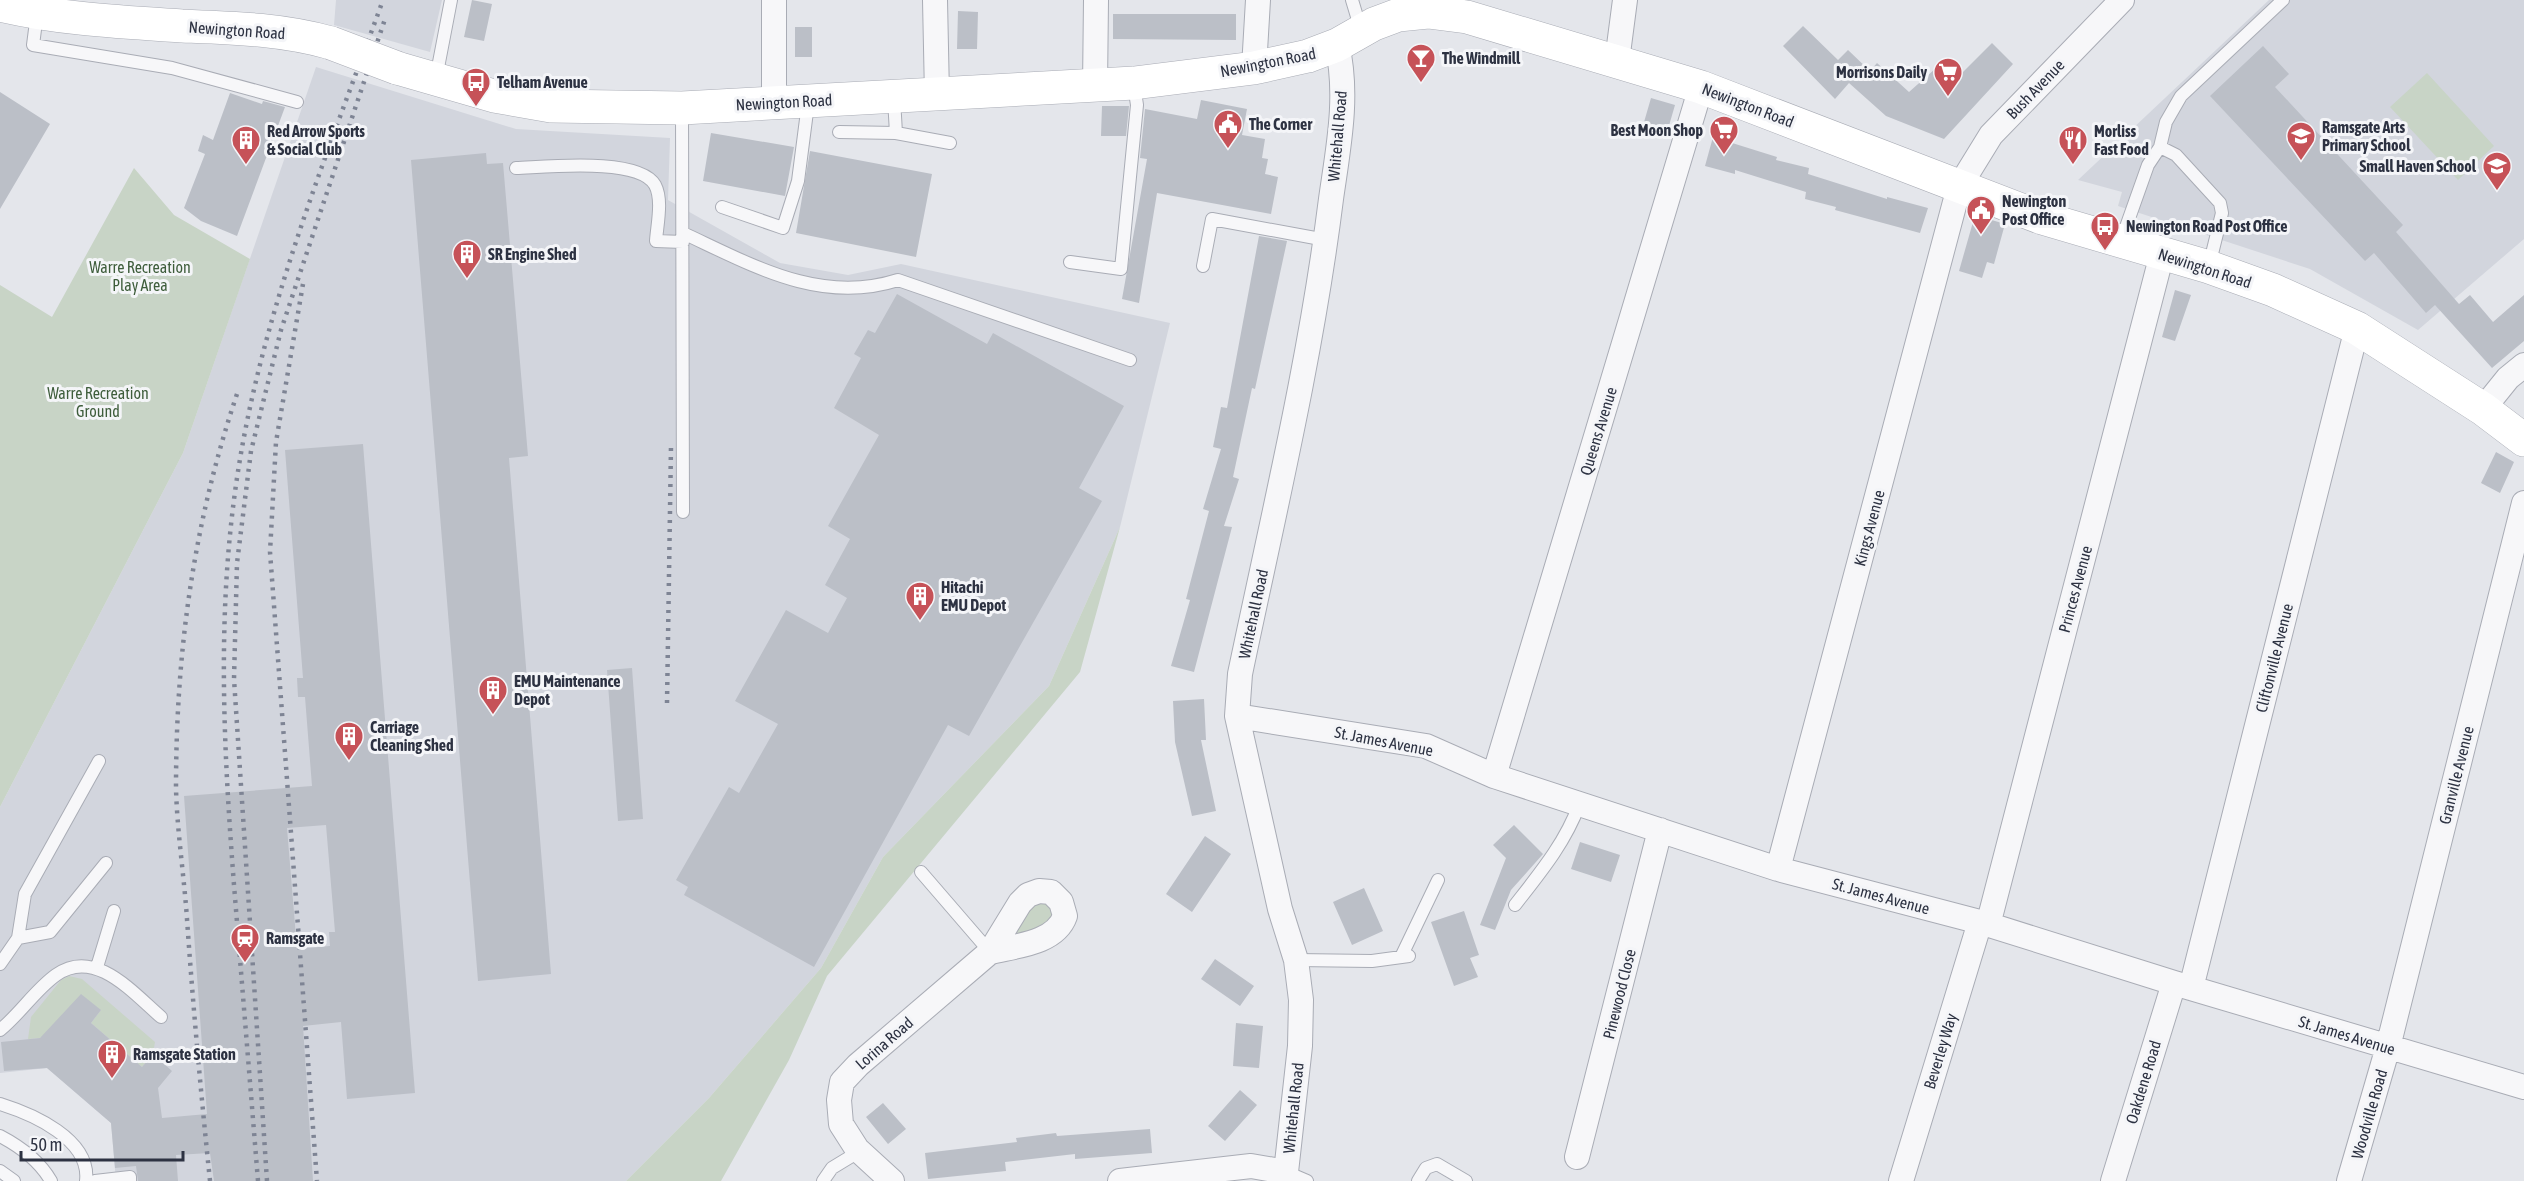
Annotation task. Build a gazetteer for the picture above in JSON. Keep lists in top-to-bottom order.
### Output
{
  "streets": {
    "main road": ["Newington Road"],
    "street": [
      "Bush Avenue",
      "Whitehall Road",
      "Queens Avenue",
      "Kings Avenue",
      "Princes Avenue",
      "Cliftonville Avenue",
      "St. James Avenue",
      "Granville Avenue",
      "Pinewood Close",
      "Lorina Road",
      "Beverley Way",
      "Oakdene Road",
      "Woodville Road"
    ]
  },
  "crossings": [
    ["Newington Road", "Bush Avenue"],
    ["Newington Road", "Whitehall Road"],
    ["Newington Road", "Queens Avenue"],
    ["Newington Road", "Kings Avenue"],
    ["Newington Road", "Princes Avenue"],
    ["Newington Road", "Cliftonville Avenue"],
    ["Bush Avenue", "Kings Avenue"],
    ["Whitehall Road", "St. James Avenue"],
    ["Queens Avenue", "St. James Avenue"],
    ["Kings Avenue", "St. James Avenue"],
    ["Princes Avenue", "St. James Avenue"],
    ["Princes Avenue", "Beverley Way"],
    ["Cliftonville Avenue", "St. James Avenue"],
    ["Cliftonville Avenue", "Oakdene Road"],
    ["St. James Avenue", "Granville Avenue"],
    ["St. James Avenue", "Pinewood Close"],
    ["St. James Avenue", "Beverley Way"],
    ["St. James Avenue", "Oakdene Road"],
    ["St. James Avenue", "Woodville Road"],
    ["Granville Avenue", "Woodville Road"]
  ],
  "parks": ["Warre Recreation Play Area", "Warre Recreation Ground"],
  "places": {
    "bar": ["The Windmill"],
    "supermarket": ["Morrisons Daily", "Best Moon Shop"],
    "bus stop": ["Telham Avenue", "Newington Road Post Office"],
    "public building": ["The Corner", "Newington Post Office"],
    "school or university": ["Ramsgate Arts Primary School", "Small Haven School"],
    "building": [
      "Red Arrow Sports & Social Club",
      "SR Engine Shed",
      "Hitachi EMU Depot",
      "EMU Maintenance Depot",
      "Carriage Cleaning Shed",
      "Ramsgate Station"
    ],
    "restaurant": ["Morliss Fast Food"],
    "station": ["Ramsgate"]
  },
  "scale_bar": "50 m"
}
